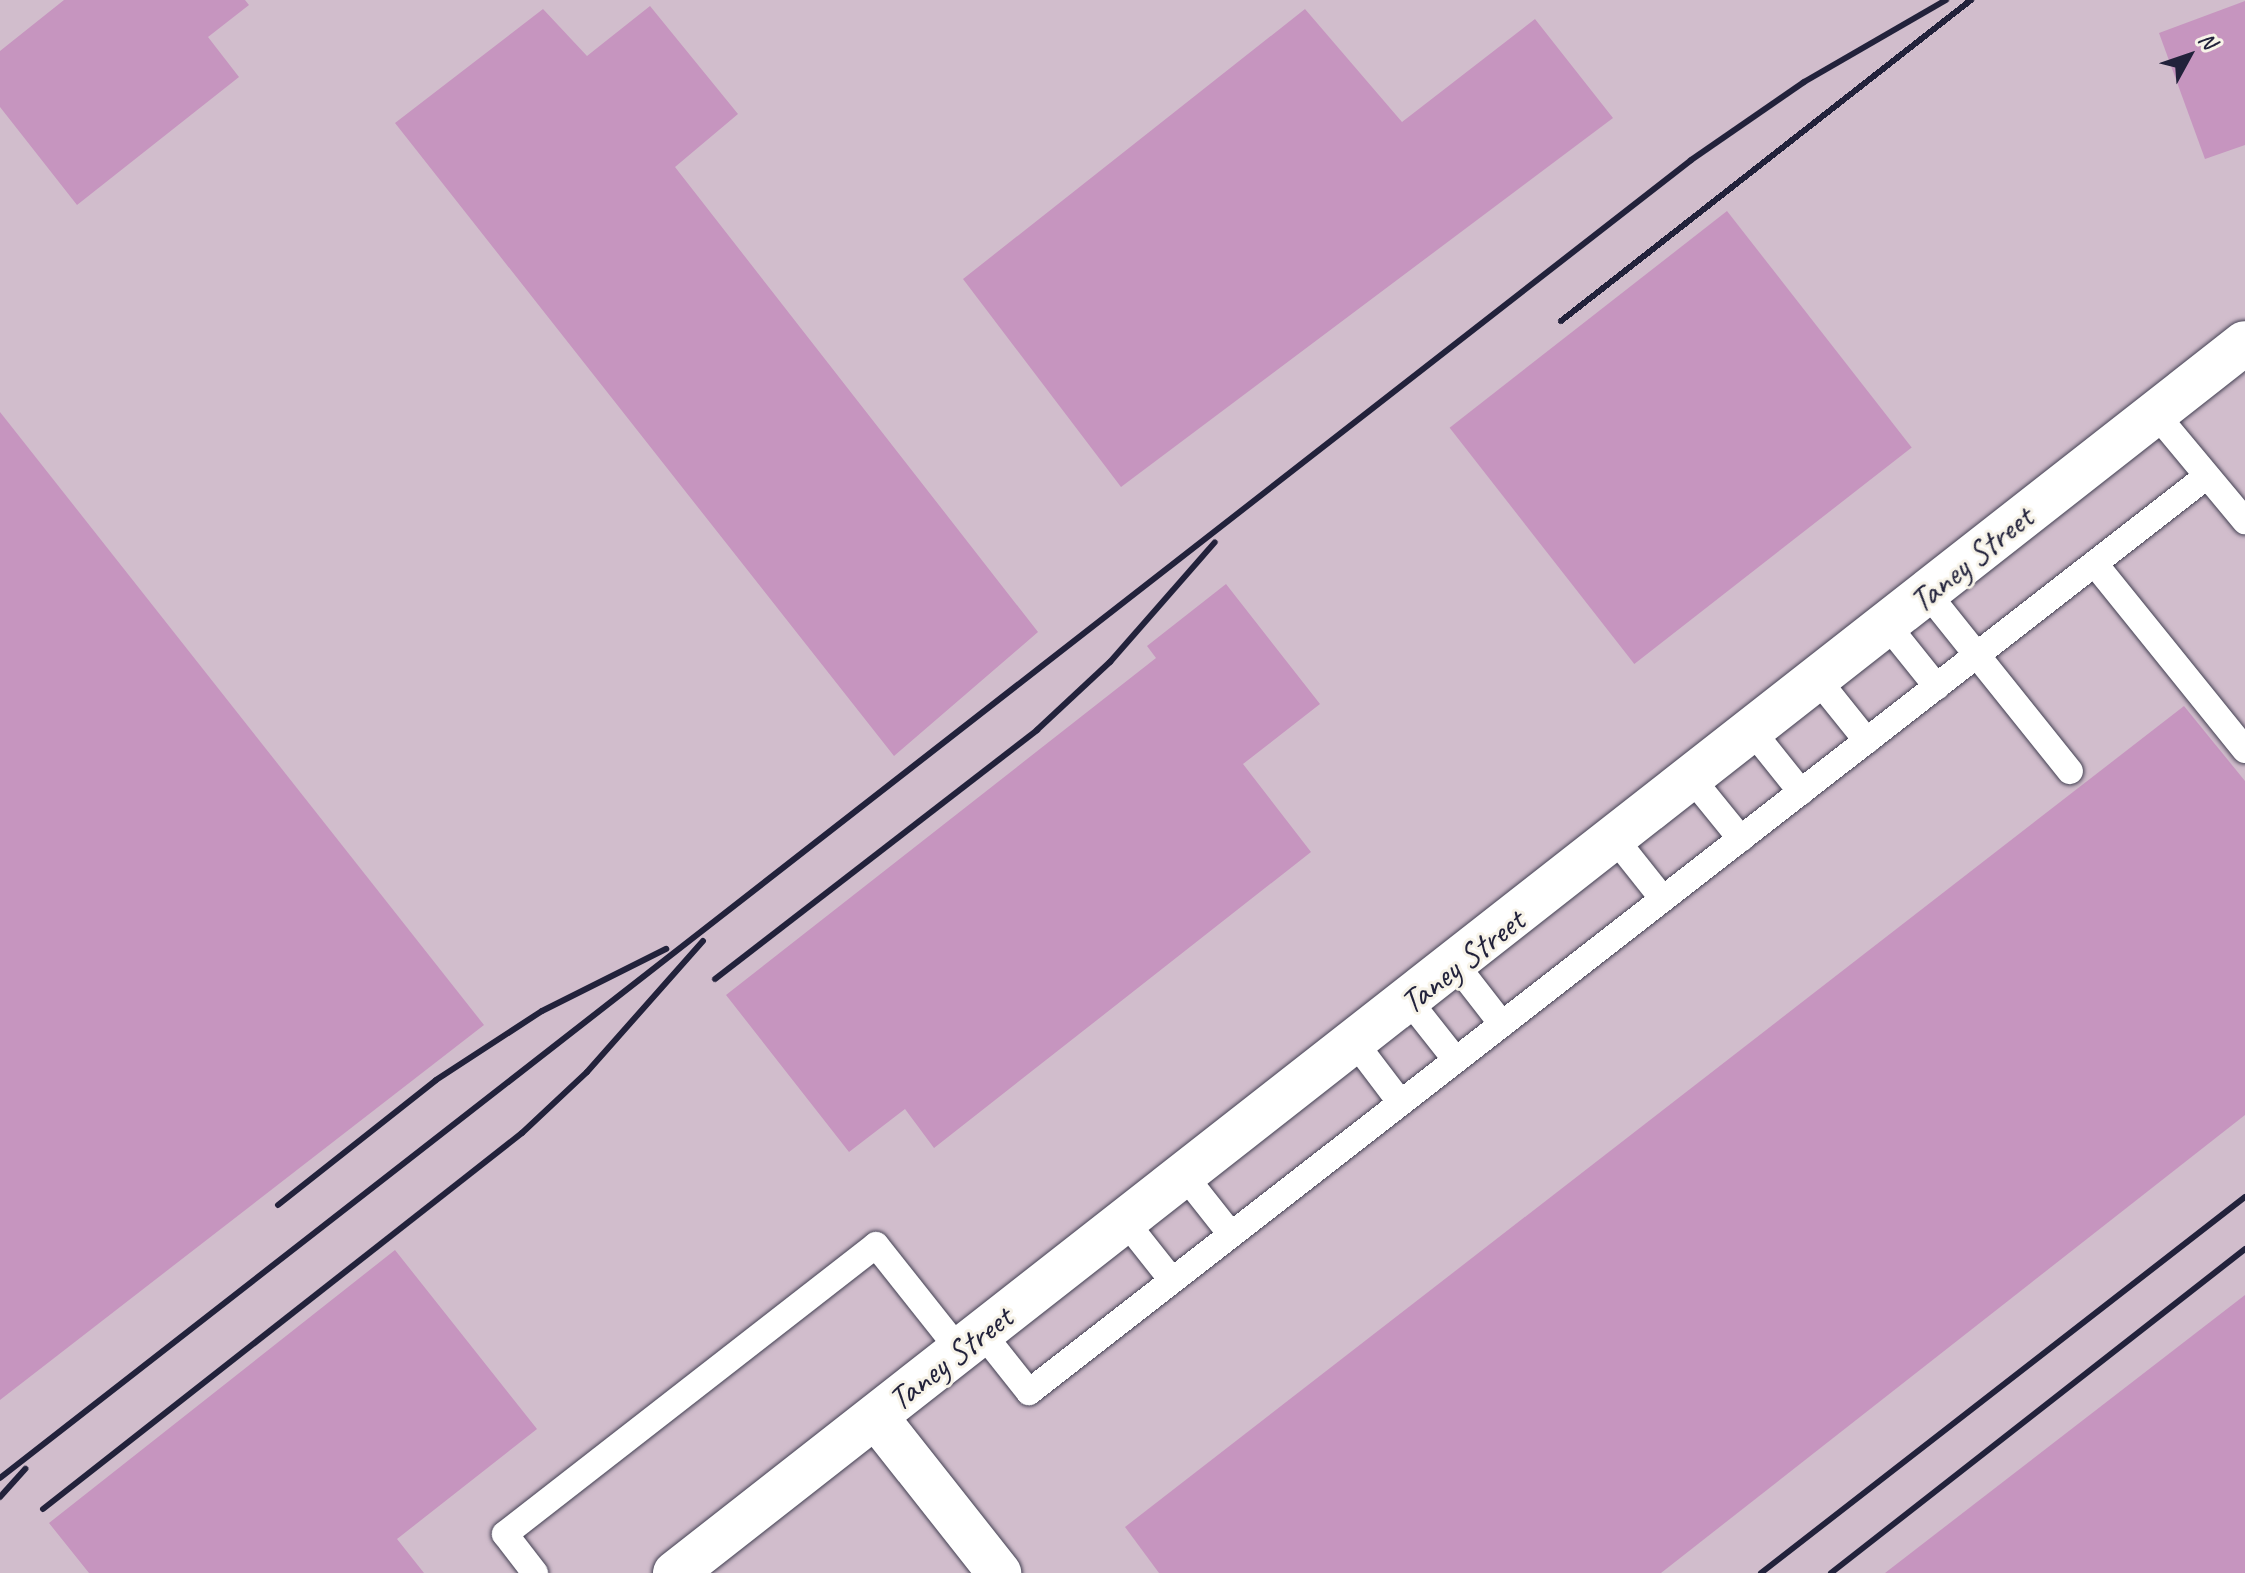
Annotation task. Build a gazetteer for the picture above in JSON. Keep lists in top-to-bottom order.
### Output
{
  "streets": {
    "street": ["Taney Street"]
  },
  "north": "top right"
}
